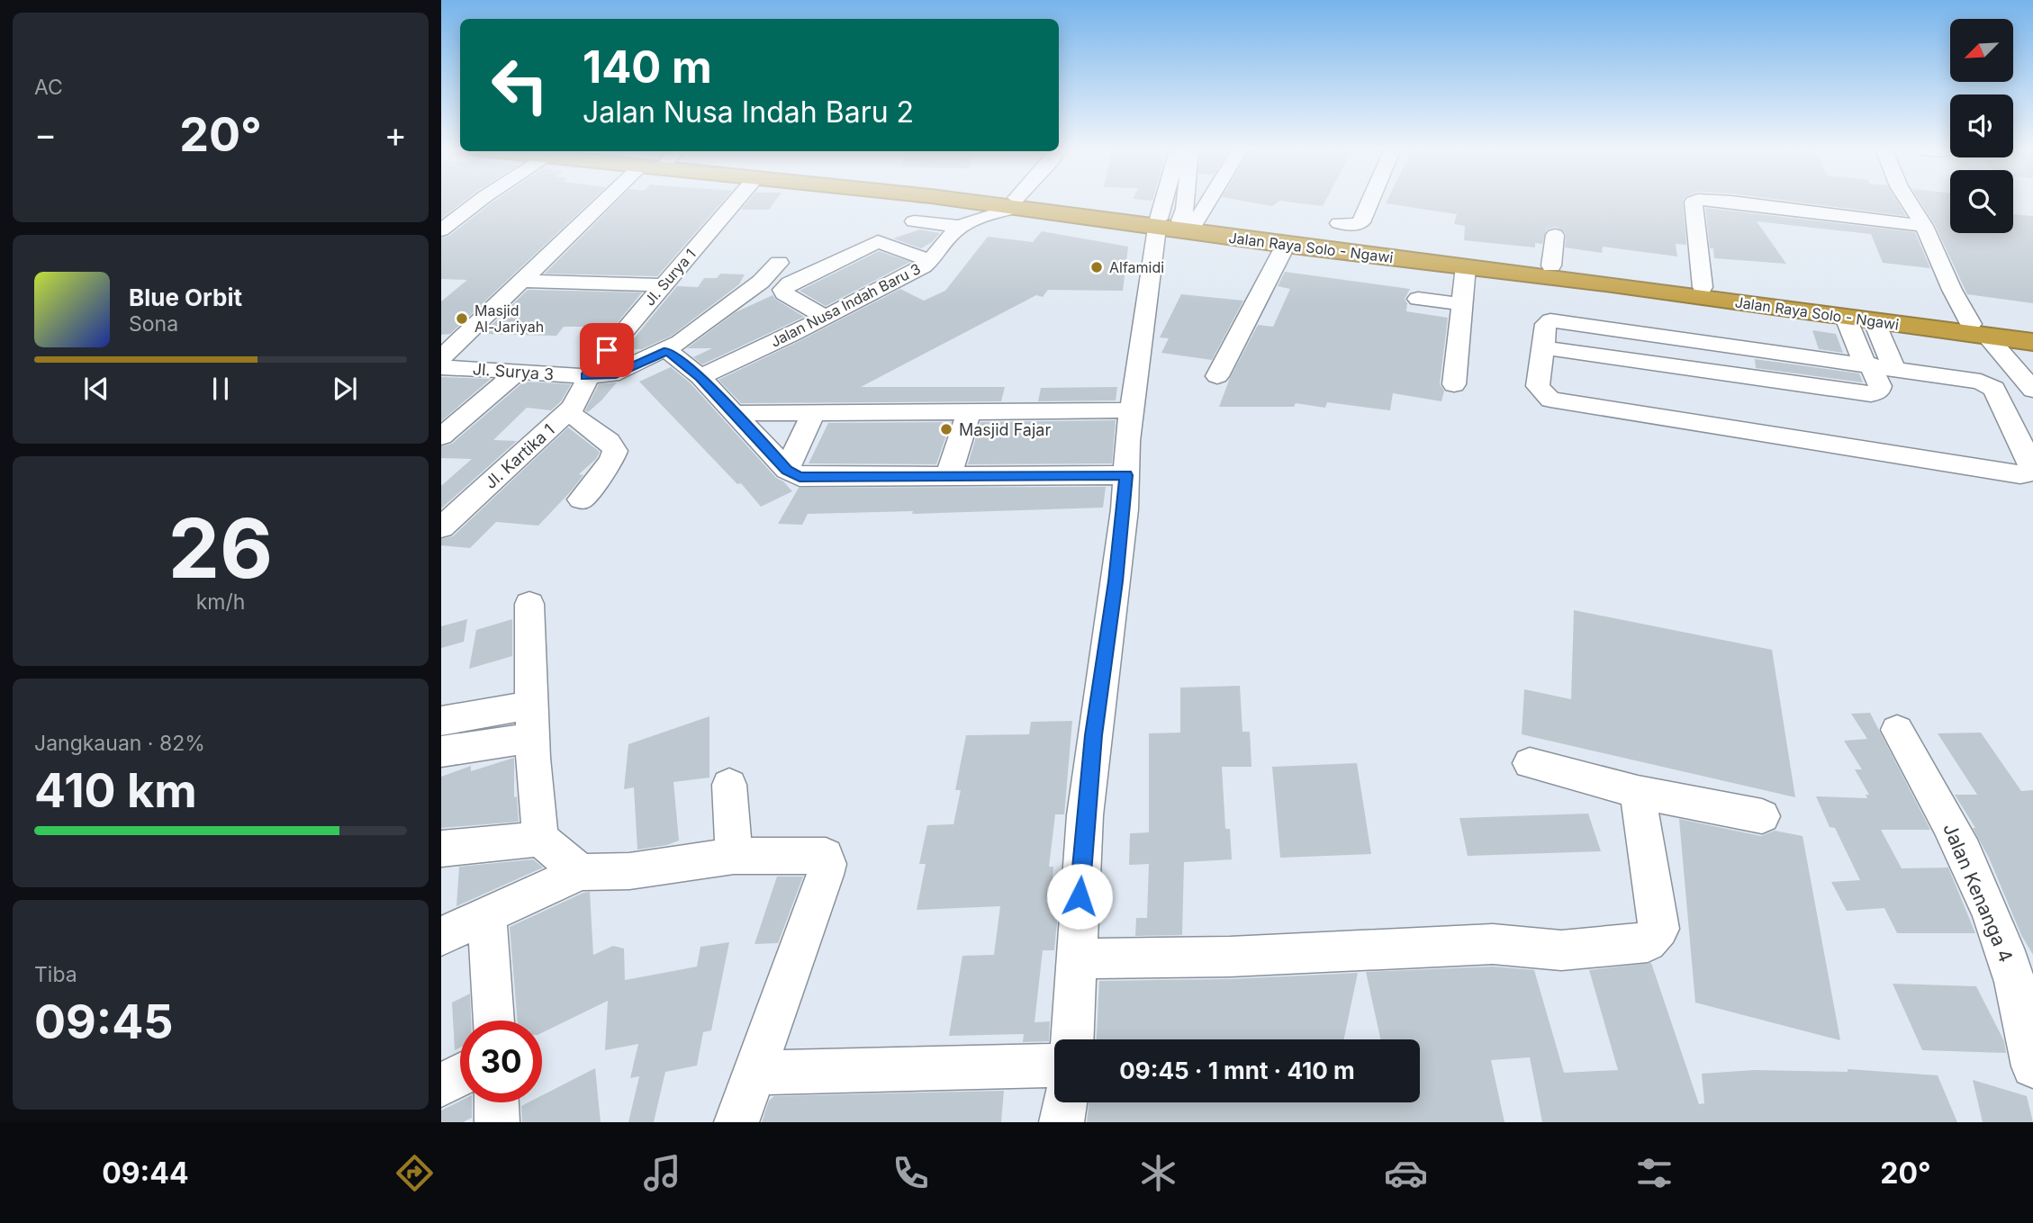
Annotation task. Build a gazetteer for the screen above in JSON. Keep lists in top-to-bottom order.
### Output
{
  "streets": {
    "highway": ["Jalan Raya Solo - Ngawi"],
    "street": [
      "Jl. Surya 1",
      "Jalan Nusa Indah Baru 3",
      "Jl. Surya 3",
      "Jl. Kartika 1",
      "Jalan Kenanga 4"
    ]
  },
  "crossings": [
    ["Jl. Surya 1", "Jl. Surya 3"],
    ["Jl. Surya 1", "Jl. Kartika 1"],
    ["Jl. Surya 3", "Jl. Kartika 1"]
  ],
  "places": ["Alfamidi", "Masjid Al-Jariyah", "Masjid Fajar"],
  "north": "bottom left",
  "page": {
    "tile": [
      "AC",
      ["26", "km/h"],
      ["Jangkauan · 82%", "410 km"],
      ["Tiba", "09:45"]
    ],
    "turn": ["140 m", "Jalan Nusa Indah Baru 2"],
    "heat": ["−", "20°", "+"],
    "song": ["Blue Orbit", "Sona"],
    "limit": "30",
    "trip": "09:45 · 1 mnt · 410 m",
    "tabs": ["09:44", "20°"]
  }
}
